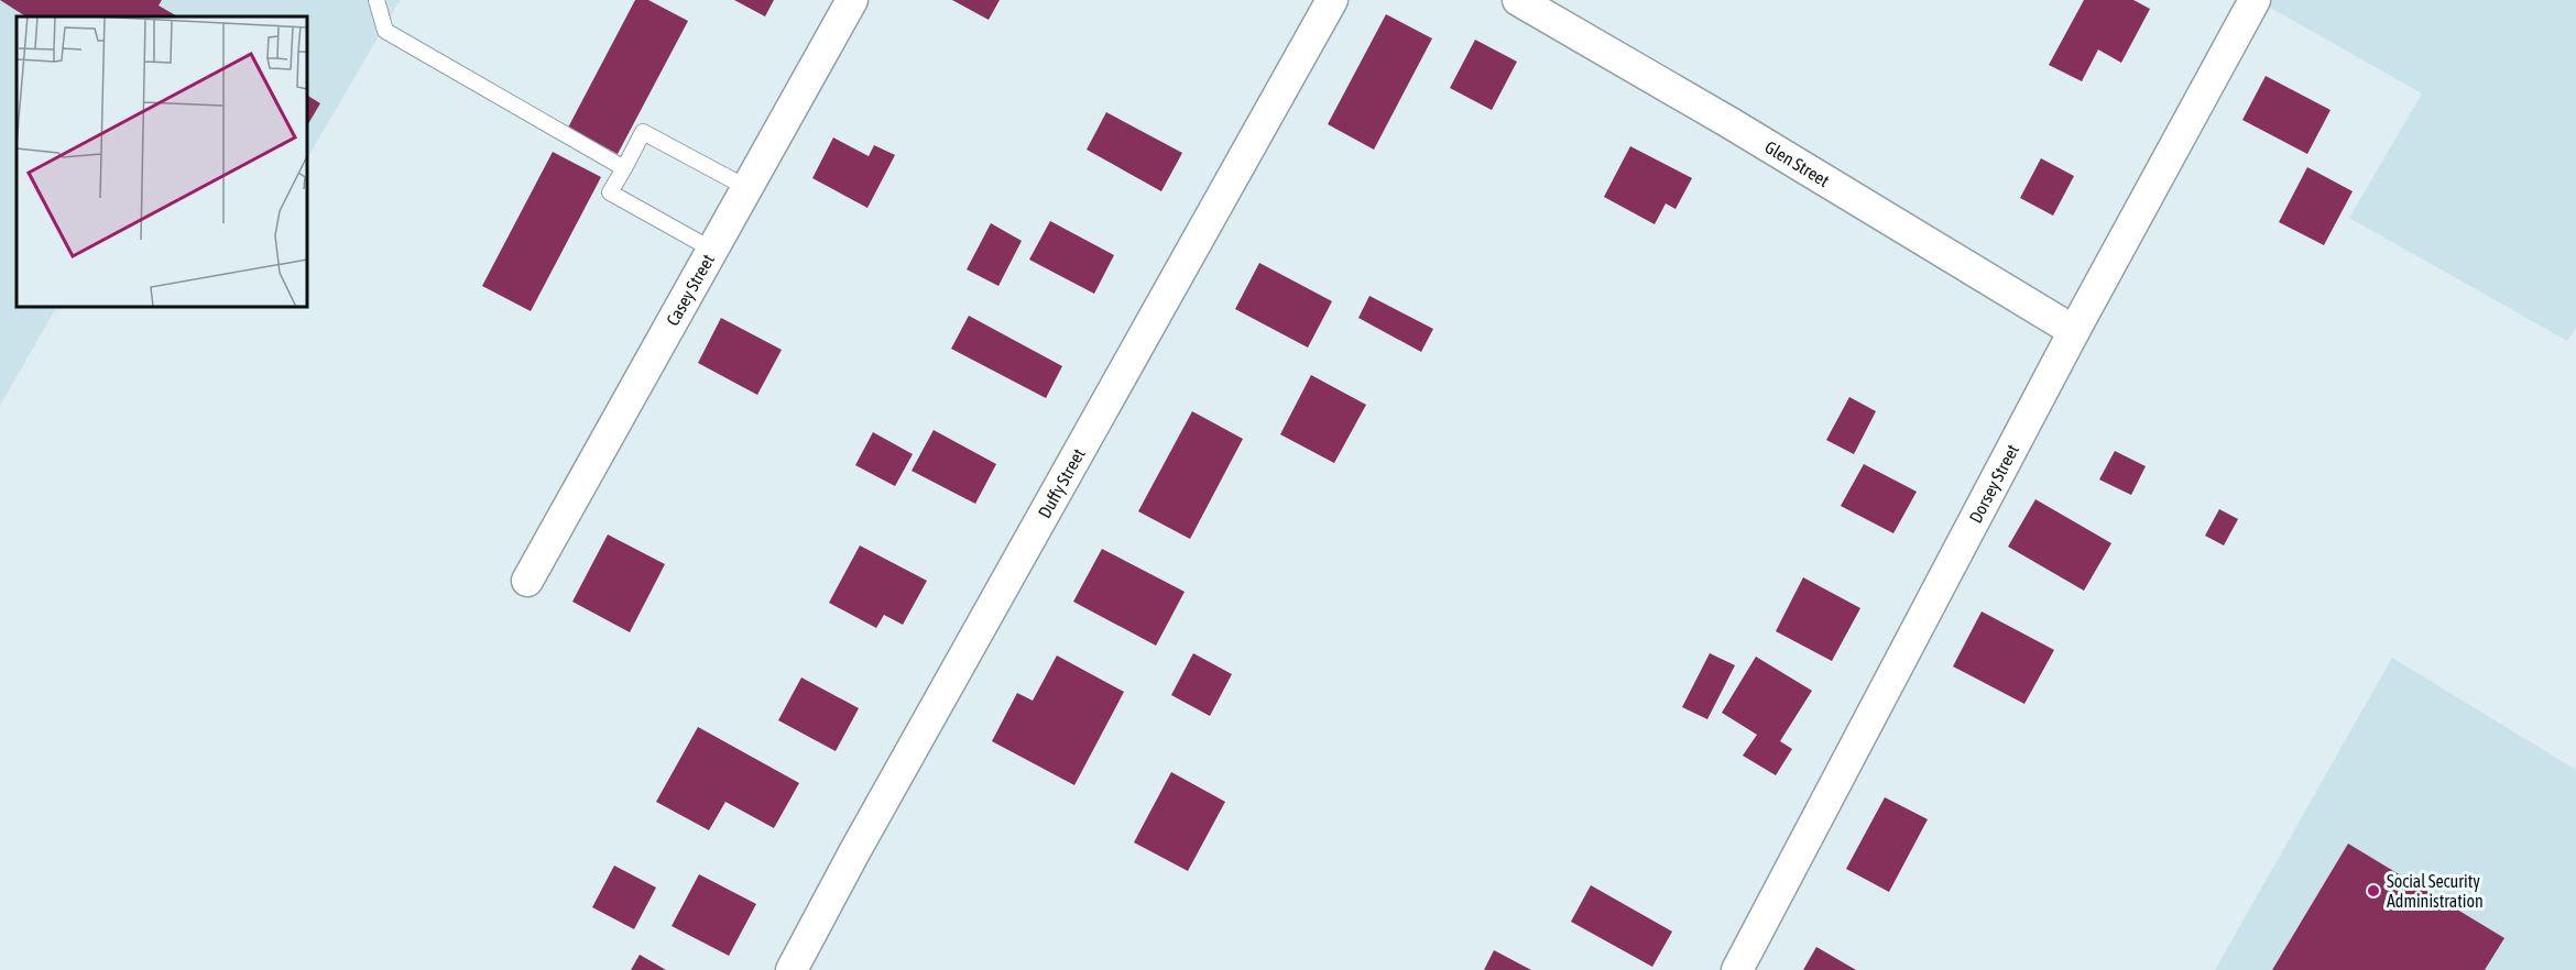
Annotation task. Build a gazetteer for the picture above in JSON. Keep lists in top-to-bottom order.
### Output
{
  "streets": {
    "street": [
      "Glen Street",
      "Casey Street",
      "Duffy Street",
      "Dorsey Street"
    ]
  },
  "crossings": [
    ["Glen Street", "Dorsey Street"]
  ],
  "places": ["Social Security Administration"]
}
